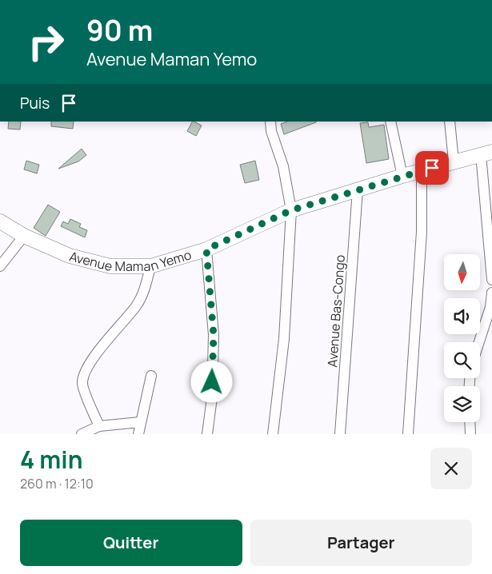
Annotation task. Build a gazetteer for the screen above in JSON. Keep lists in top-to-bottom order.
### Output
{
  "streets": {
    "street": ["Avenue Maman Yemo", "Avenue Bas-Congo"]
  },
  "crossings": [
    ["Avenue Maman Yemo", "Avenue Bas-Congo"]
  ],
  "north": "bottom",
  "page": {
    "turn": ["90 m", "Avenue Maman Yemo"],
    "then": "Puis",
    "heading": ["4 min", "260 m · 12:10"],
    "buttons": ["Quitter", "Partager"]
  }
}
